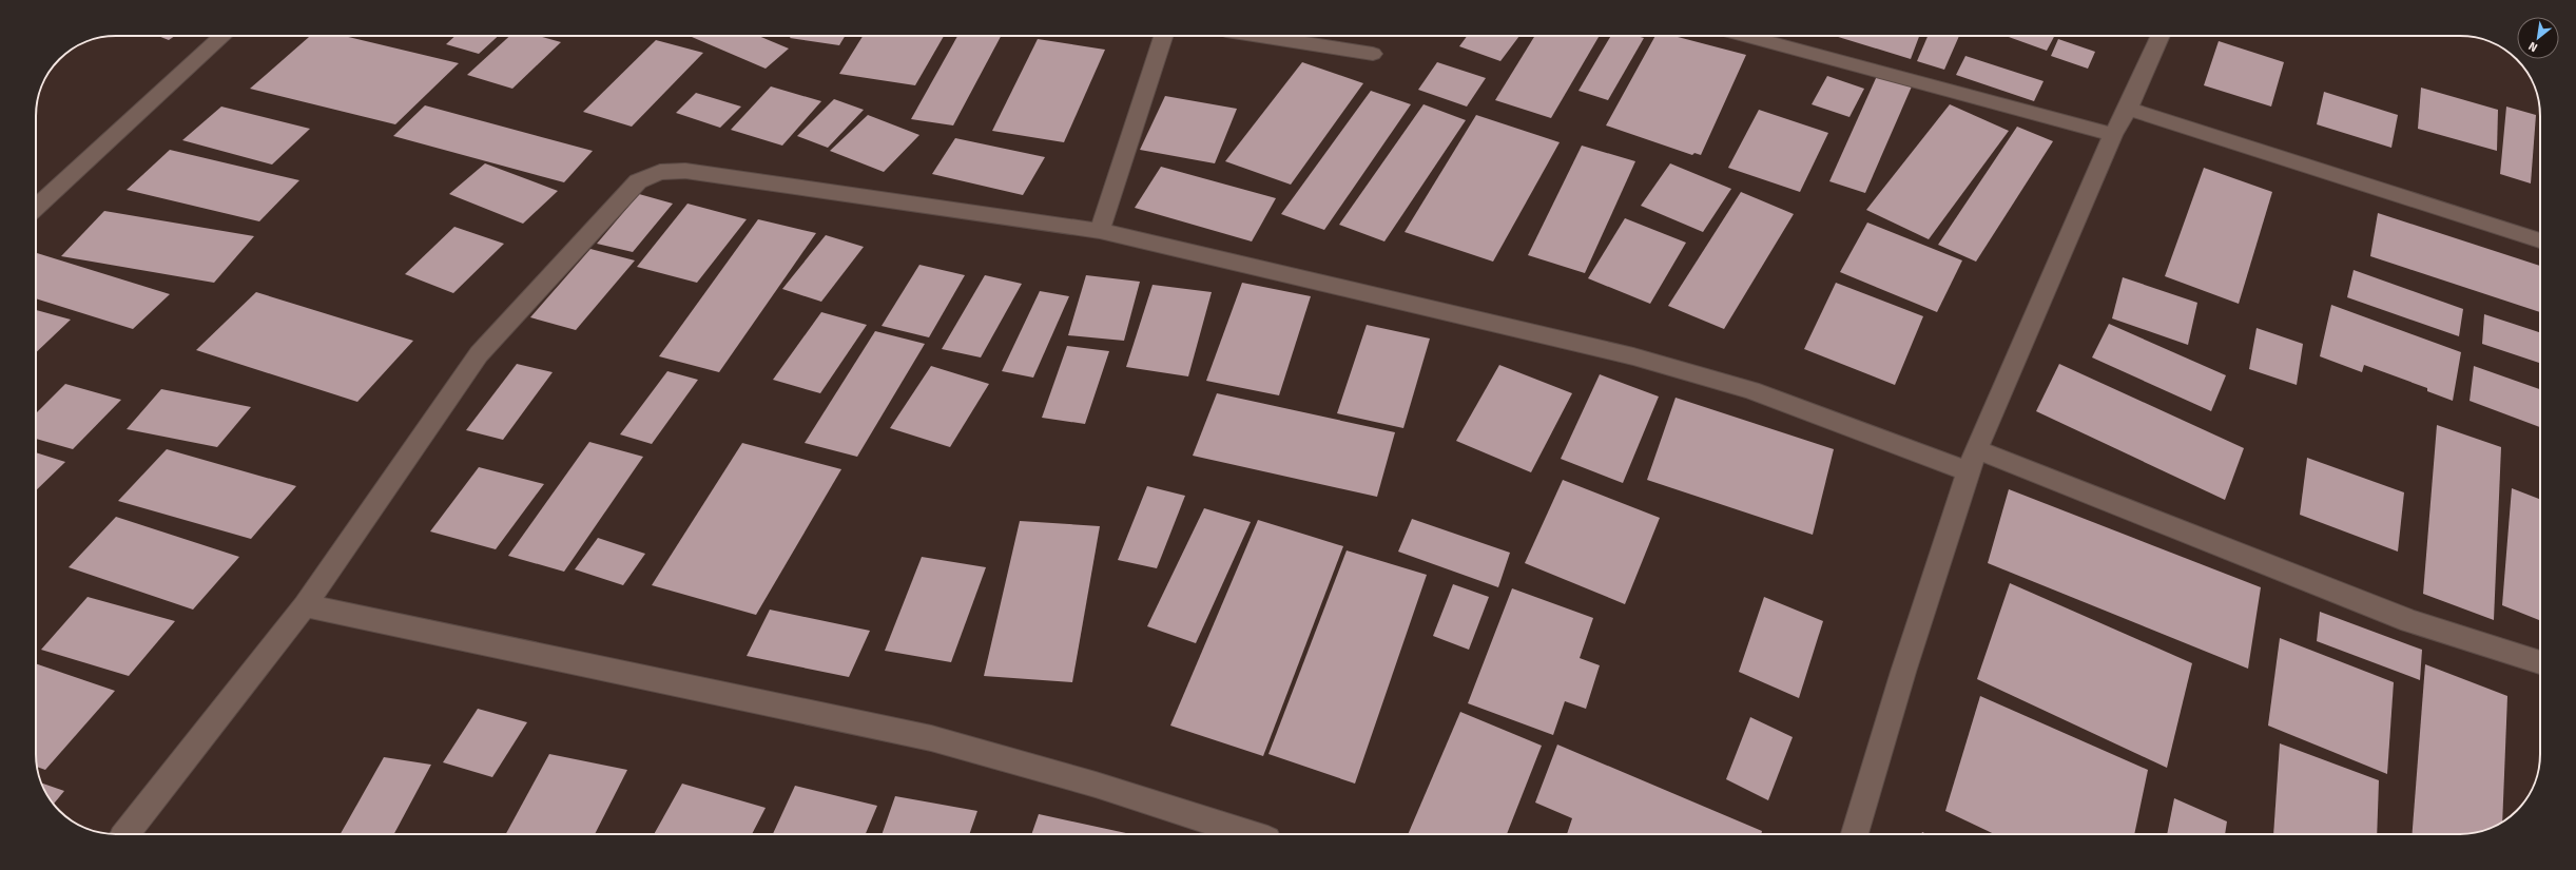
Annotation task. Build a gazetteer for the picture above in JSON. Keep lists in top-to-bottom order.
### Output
{
  "north": "bottom left"
}
